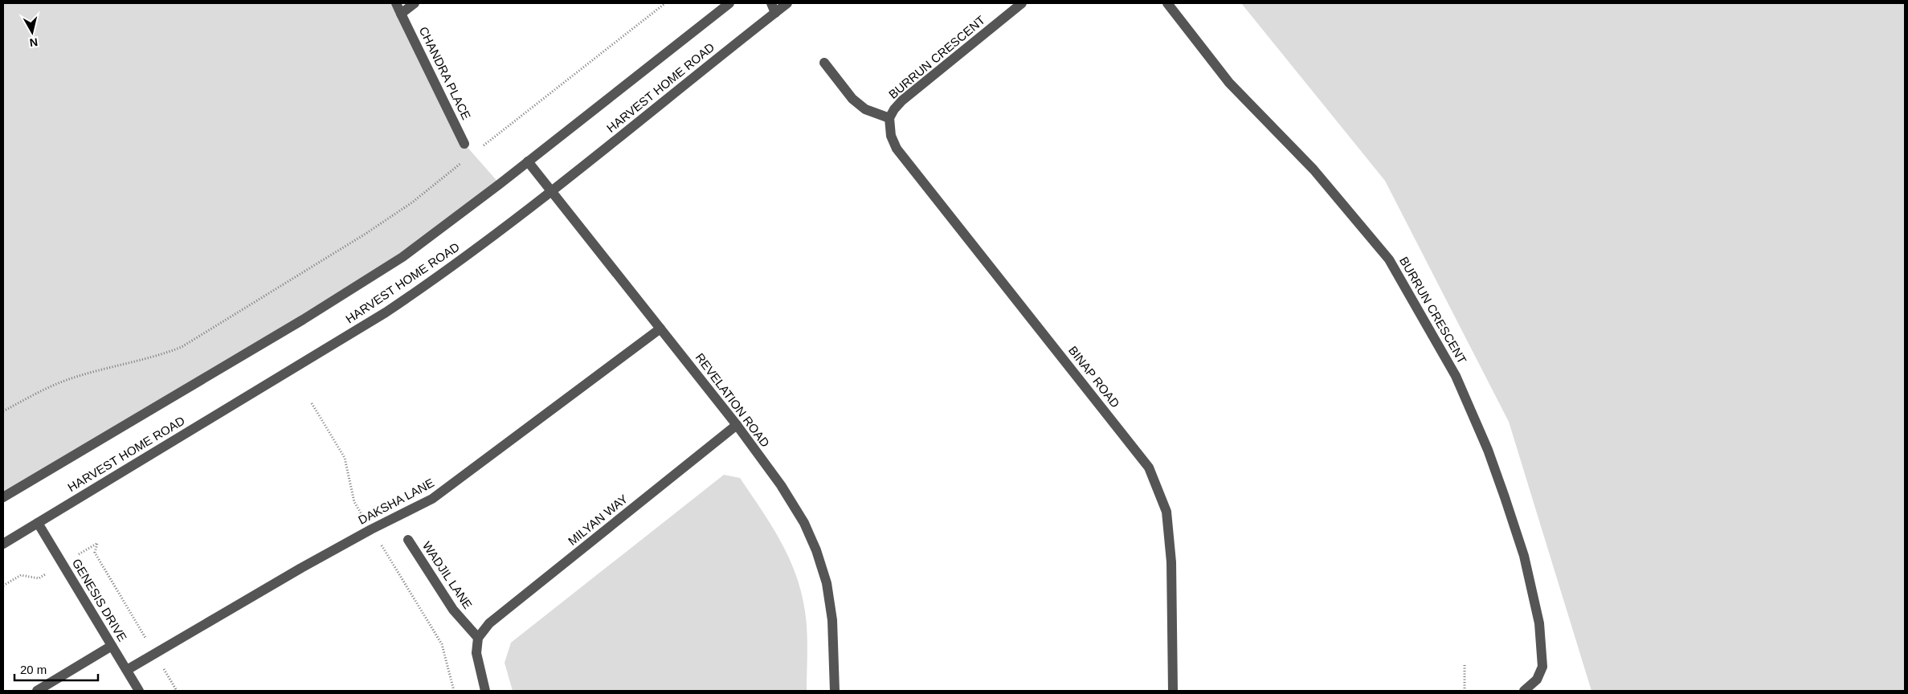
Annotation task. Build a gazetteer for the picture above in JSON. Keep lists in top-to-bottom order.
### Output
{
  "streets": {
    "street": [
      "BURRUN CRESCENT",
      "CHANDRA PLACE",
      "HARVEST HOME ROAD",
      "BINAP ROAD",
      "REVELATION ROAD",
      "DAKSHA LANE",
      "MILYAN WAY",
      "WADJIL LANE",
      "GENESIS DRIVE"
    ]
  },
  "crossings": [
    ["BURRUN CRESCENT", "BINAP ROAD"],
    ["HARVEST HOME ROAD", "REVELATION ROAD"],
    ["HARVEST HOME ROAD", "GENESIS DRIVE"],
    ["REVELATION ROAD", "DAKSHA LANE"],
    ["REVELATION ROAD", "MILYAN WAY"],
    ["DAKSHA LANE", "GENESIS DRIVE"],
    ["MILYAN WAY", "WADJIL LANE"]
  ],
  "scale_bar": "20 m",
  "north": "bottom"
}
